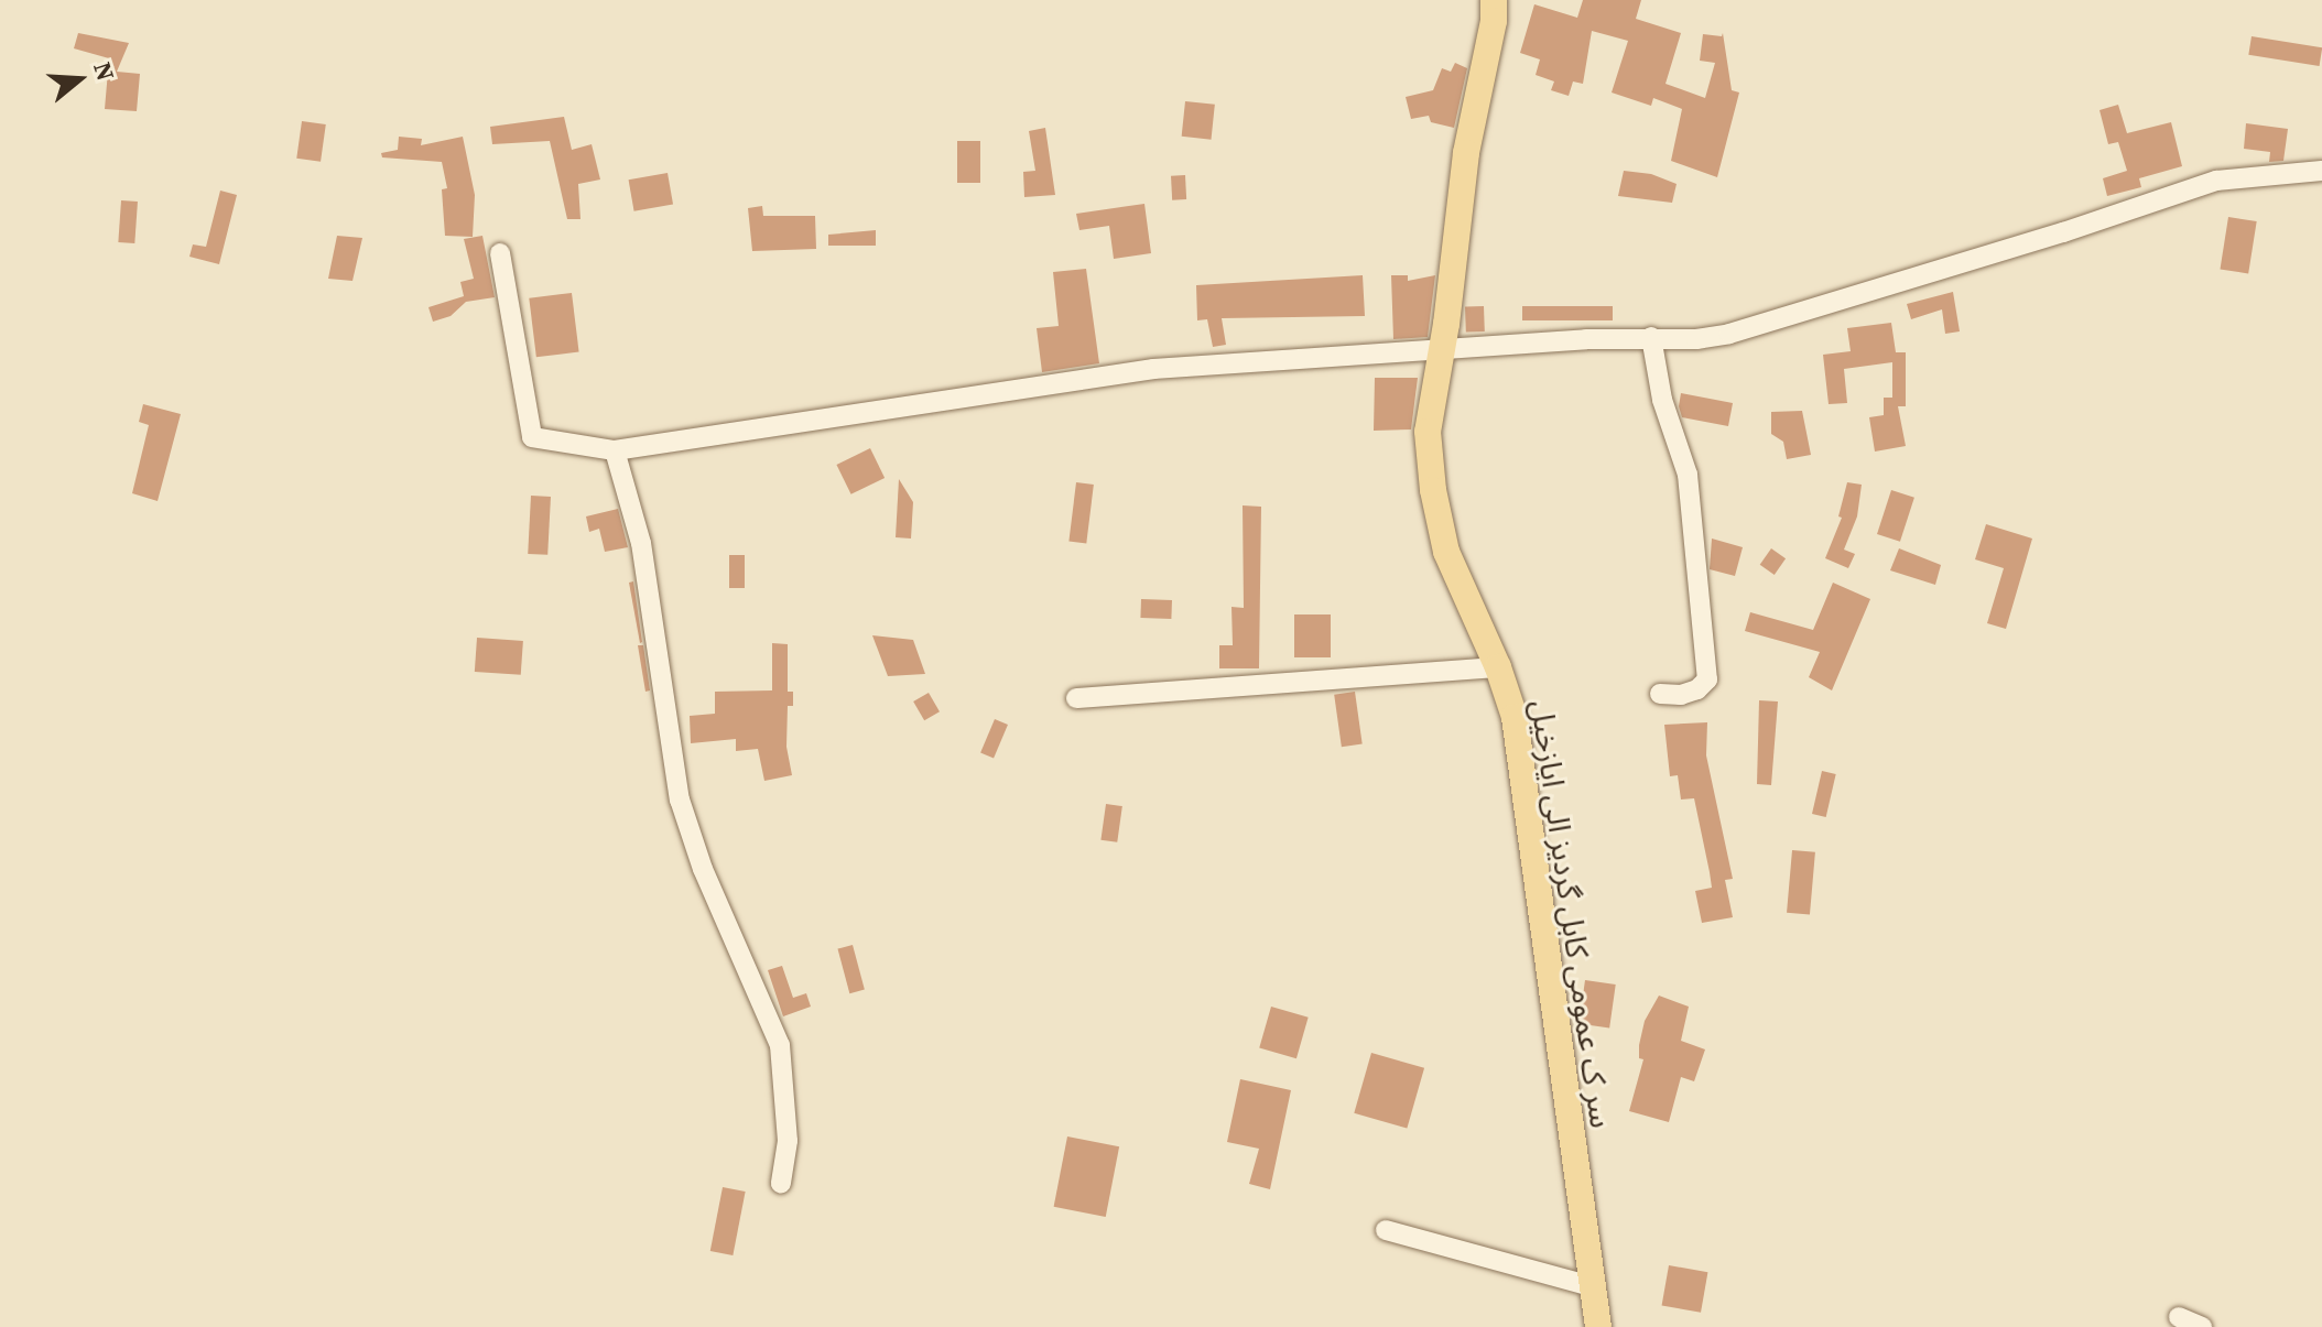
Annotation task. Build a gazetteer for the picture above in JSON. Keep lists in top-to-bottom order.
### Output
{
  "streets": {
    "main road": ["سر ک عمومی کابل گردیز الی ایازخیل"]
  },
  "north": "right"
}
